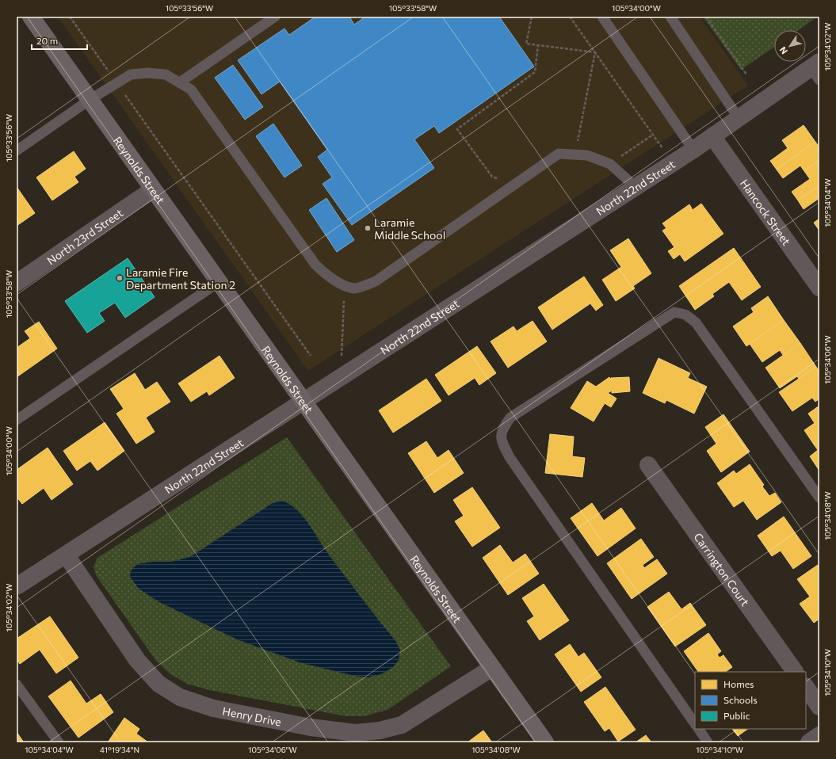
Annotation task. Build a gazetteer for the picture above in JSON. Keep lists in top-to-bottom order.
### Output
{
  "streets": {
    "main road": ["Reynolds Street"],
    "street": [
      "North 22nd Street",
      "Hancock Street",
      "North 23rd Street",
      "Carrington Court",
      "Henry Drive"
    ]
  },
  "crossings": [
    ["Reynolds Street", "North 22nd Street"],
    ["Reynolds Street", "North 23rd Street"],
    ["Reynolds Street", "Henry Drive"],
    ["North 22nd Street", "Hancock Street"],
    ["North 22nd Street", "Henry Drive"]
  ],
  "places": ["Laramie Middle School", "Laramie Fire Department Station 2"],
  "legend": ["Homes", "Schools", "Public"],
  "scale_bar": "20 m",
  "north": "bottom left",
  "coordinates": [
    "105°33'56\"W",
    "105°33'58\"W",
    "105°34'00\"W",
    "105°34'02\"W",
    "105°34'04\"W",
    "105°34'06\"W",
    "105°34'08\"W",
    "105°34'10\"W",
    "41°19'34\"N"
  ]
}
